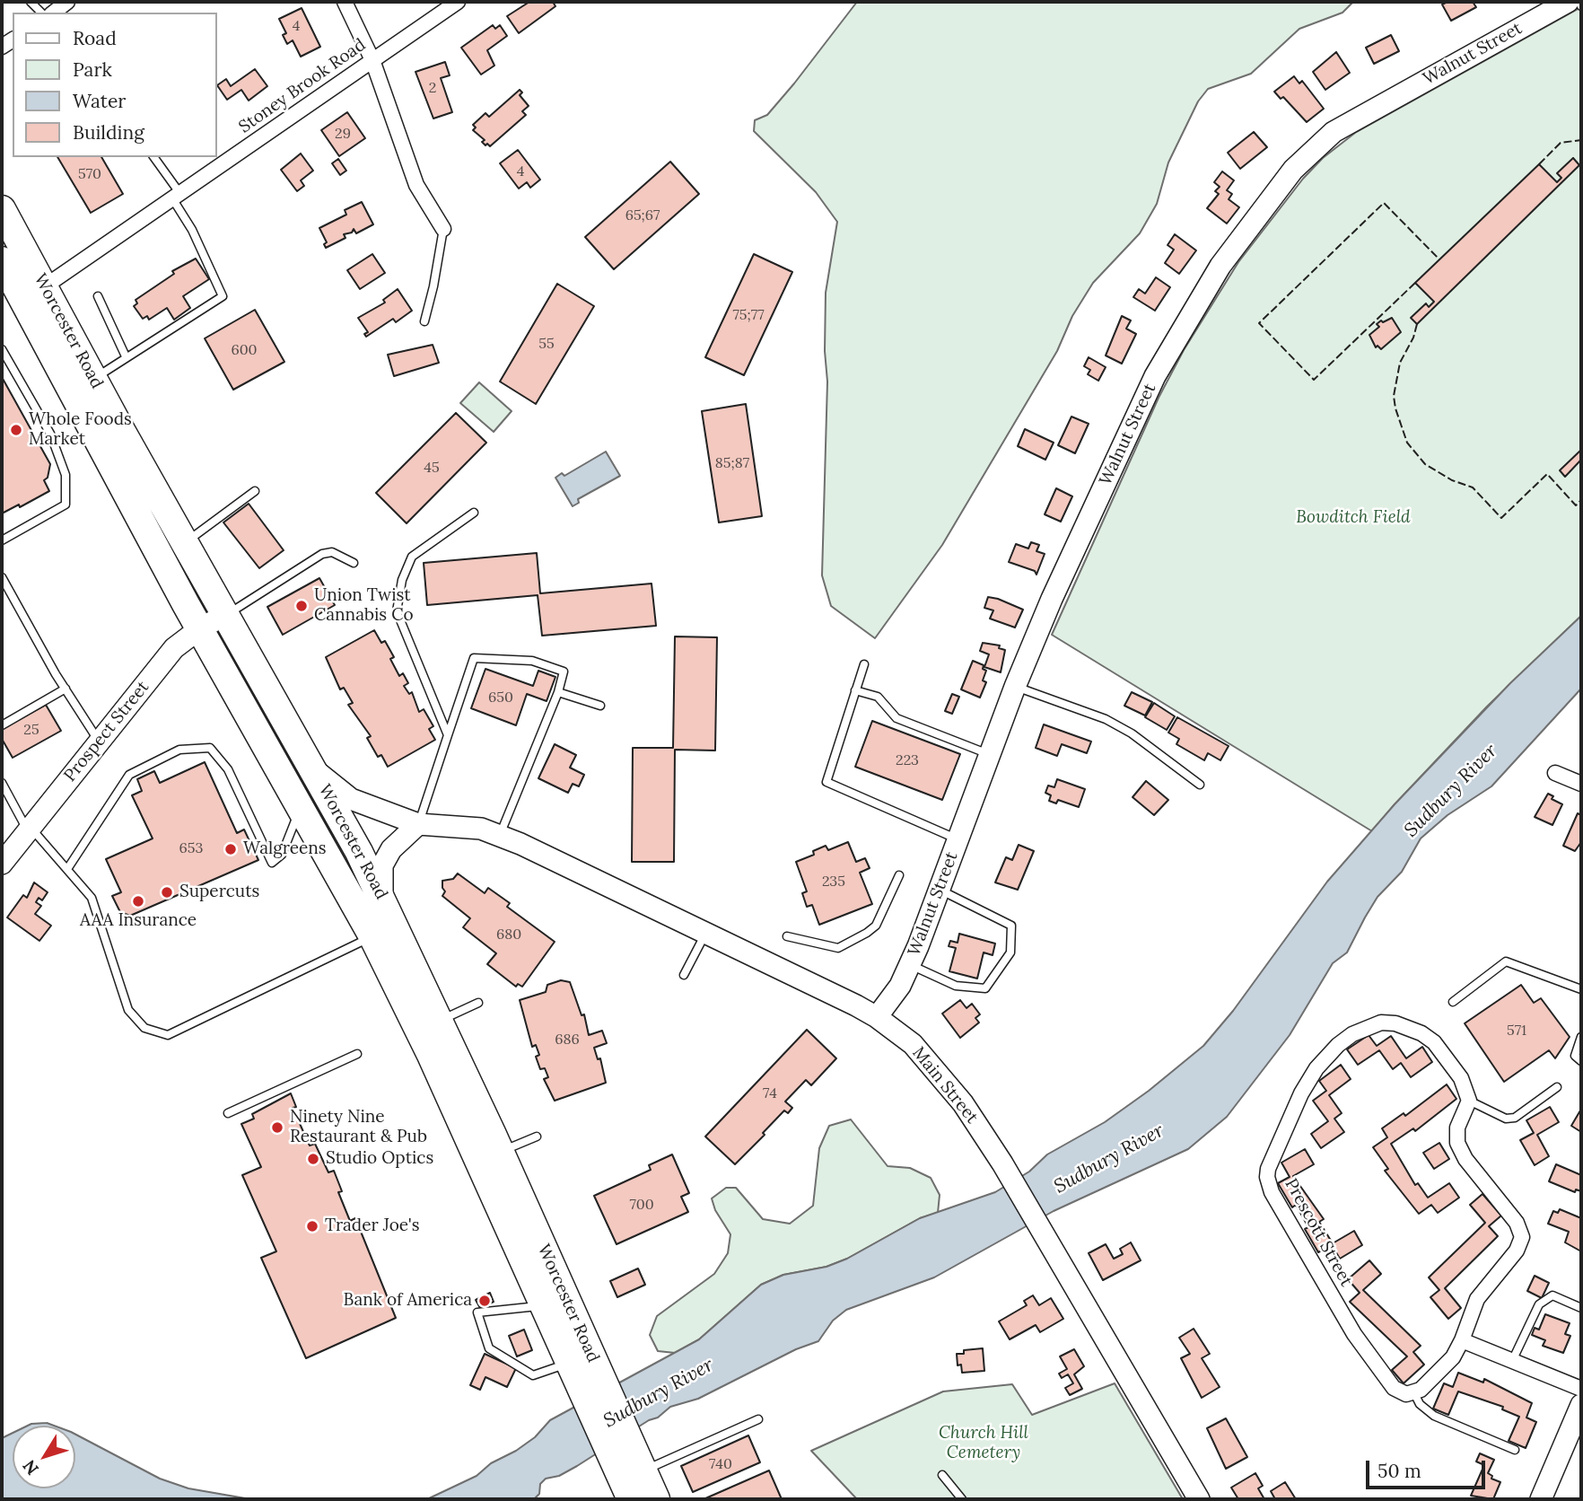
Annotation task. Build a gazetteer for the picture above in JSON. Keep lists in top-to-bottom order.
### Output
{
  "streets": {
    "highway": ["Worcester Road"],
    "street": [
      "Walnut Street",
      "Stoney Brook Road",
      "Prospect Street",
      "Main Street",
      "Prescott Street"
    ]
  },
  "crossings": [
    ["Walnut Street", "Main Street"],
    ["Stoney Brook Road", "Worcester Road"],
    ["Worcester Road", "Prospect Street"],
    ["Worcester Road", "Main Street"]
  ],
  "water": ["Sudbury River"],
  "parks": ["Bowditch Field", "Church Hill Cemetery"],
  "places": [
    "Whole Foods Market",
    "Union Twist Cannabis Co",
    "Walgreens",
    "Supercuts",
    "AAA Insurance",
    "Ninety Nine Restaurant & Pub",
    "Studio Optics",
    "Trader Joe's",
    "Bank of America"
  ],
  "house_numbers": [
    "4",
    "2",
    "29",
    "4",
    "570",
    "65;67",
    "75;77",
    "55",
    "600",
    "85;87",
    "45",
    "650",
    "25",
    "223",
    "653",
    "235",
    "680",
    "571",
    "686",
    "74",
    "700",
    "740"
  ],
  "legend": [
    "Road",
    "Park",
    "Water",
    "Building"
  ],
  "scale_bar": "50 m",
  "north": "bottom left"
}
